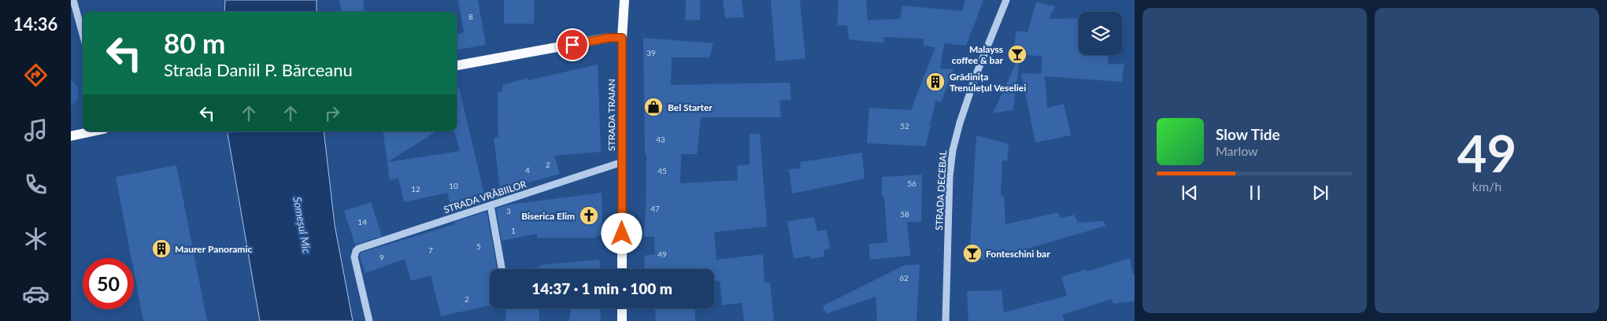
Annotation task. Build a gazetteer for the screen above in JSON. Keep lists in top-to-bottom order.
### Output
{
  "streets": {
    "main road": ["STRADA TRAIAN"],
    "street": ["STRADA DECEBAL", "STRADA VRĂBIILOR"]
  },
  "crossings": [
    ["STRADA TRAIAN", "STRADA VRĂBIILOR"]
  ],
  "water": ["Someșul Mic"],
  "places": {
    "bar": ["Malayss coffee & bar", "Fonteschini bar"],
    "building": ["Grădinița Trenulețul Veseliei", "Maurer Panoramic"],
    "shop": ["Bel Starter"],
    "church": ["Biserica Elim"]
  },
  "house_numbers": [
    "8",
    "39",
    "52",
    "43",
    "2",
    "4",
    "45",
    "56",
    "10",
    "12",
    "47",
    "3",
    "58",
    "14",
    "1",
    "5",
    "7",
    "49",
    "9",
    "62",
    "2"
  ],
  "page": {
    "tabs": "14:36",
    "tile": ["49", "km/h"],
    "turn": ["80 m", "Strada Daniil P. Bărceanu"],
    "song": ["Slow Tide", "Marlow"],
    "limit": "50",
    "trip": "14:37 · 1 min · 100 m"
  }
}
